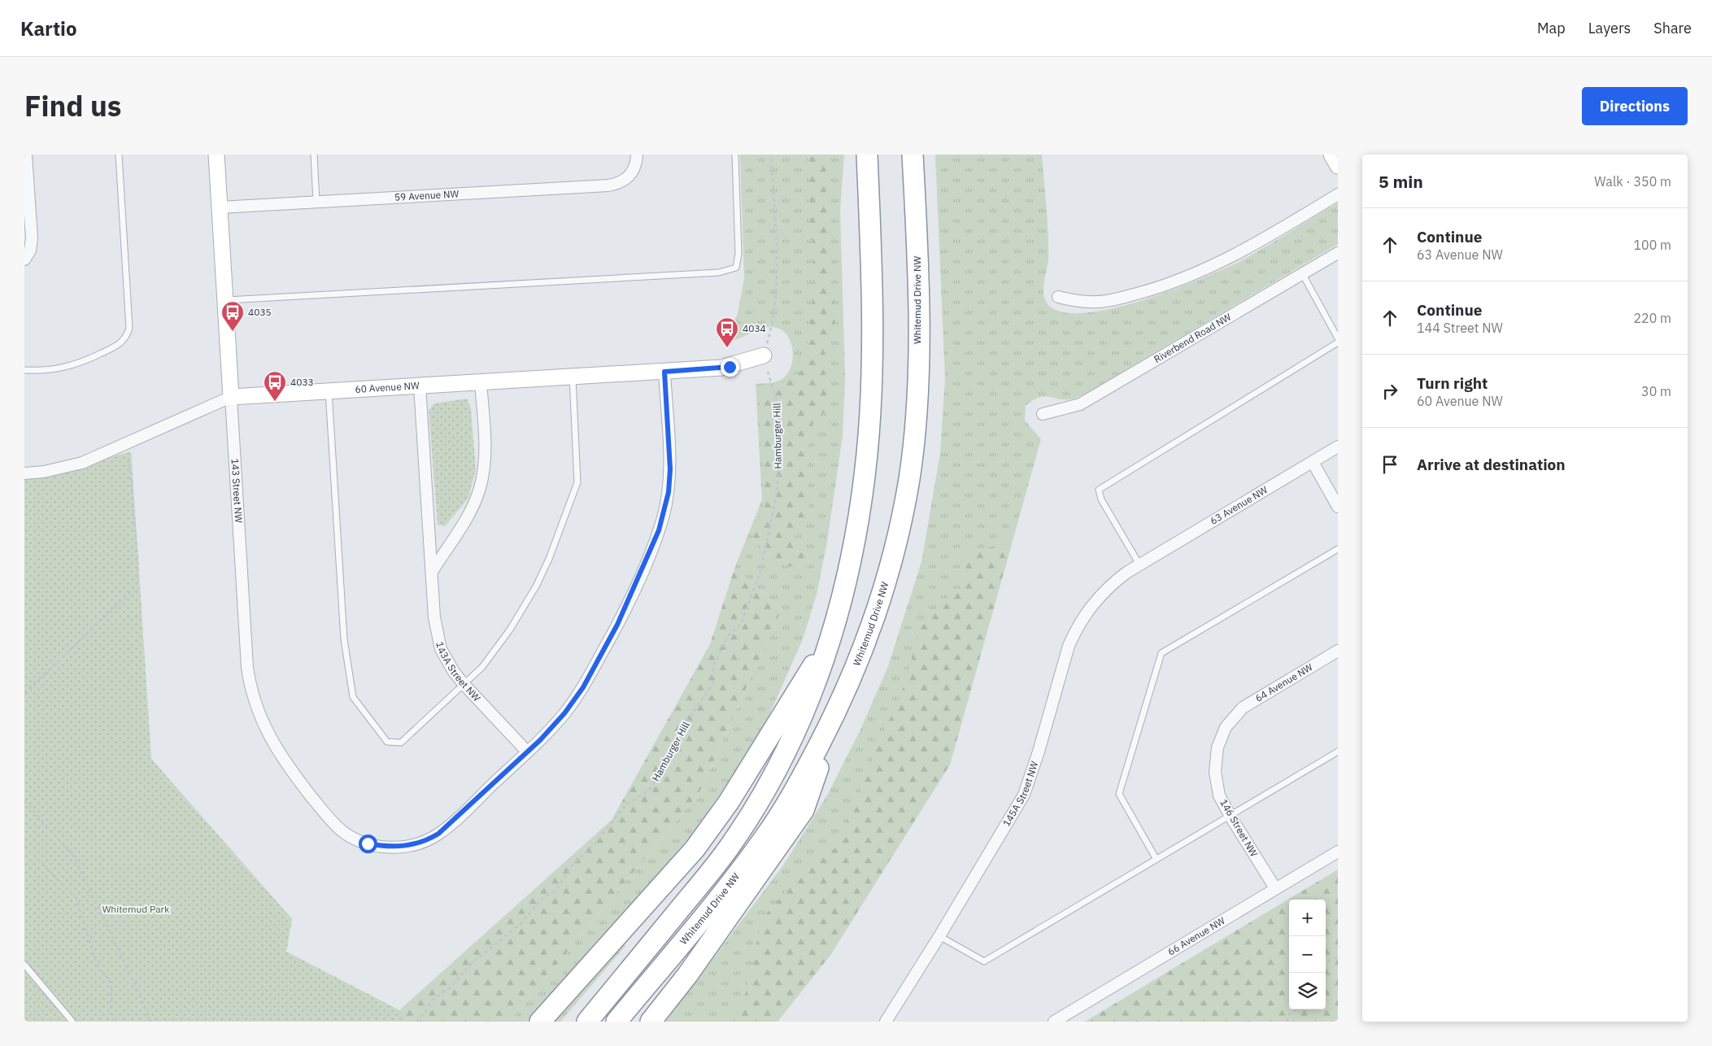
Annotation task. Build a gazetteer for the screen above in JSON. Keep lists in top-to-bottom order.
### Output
{
  "streets": {
    "highway": ["Whitemud Drive NW"],
    "street": [
      "59 Avenue NW",
      "Riverbend Road NW",
      "60 Avenue NW",
      "143 Street NW",
      "63 Avenue NW",
      "143A Street NW",
      "64 Avenue NW",
      "145A Street NW",
      "146 Street NW",
      "66 Avenue NW"
    ],
    "path": ["Hamburger Hill"]
  },
  "crossings": [
    ["59 Avenue NW", "143 Street NW"],
    ["60 Avenue NW", "Hamburger Hill"],
    ["60 Avenue NW", "143 Street NW"],
    ["60 Avenue NW", "143A Street NW"],
    ["143 Street NW", "143A Street NW"],
    ["63 Avenue NW", "145A Street NW"],
    ["64 Avenue NW", "146 Street NW"],
    ["146 Street NW", "66 Avenue NW"]
  ],
  "parks": ["Whitemud Park"],
  "places": {
    "bus stop": ["4035", "4034", "4033"]
  },
  "page": {
    "header": "Kartio",
    "nav": ["Map", "Layers", "Share"],
    "title": "Find us",
    "buttons": "Directions",
    "heading": ["5 min", "Walk · 350 m"],
    "list": [
      ["Continue", "63 Avenue NW", "100 m"],
      ["Continue", "144 Street NW", "220 m"],
      ["Turn right", "60 Avenue NW", "30 m"],
      "Arrive at destination"
    ],
    "map_buttons": ["+", "−"]
  }
}
